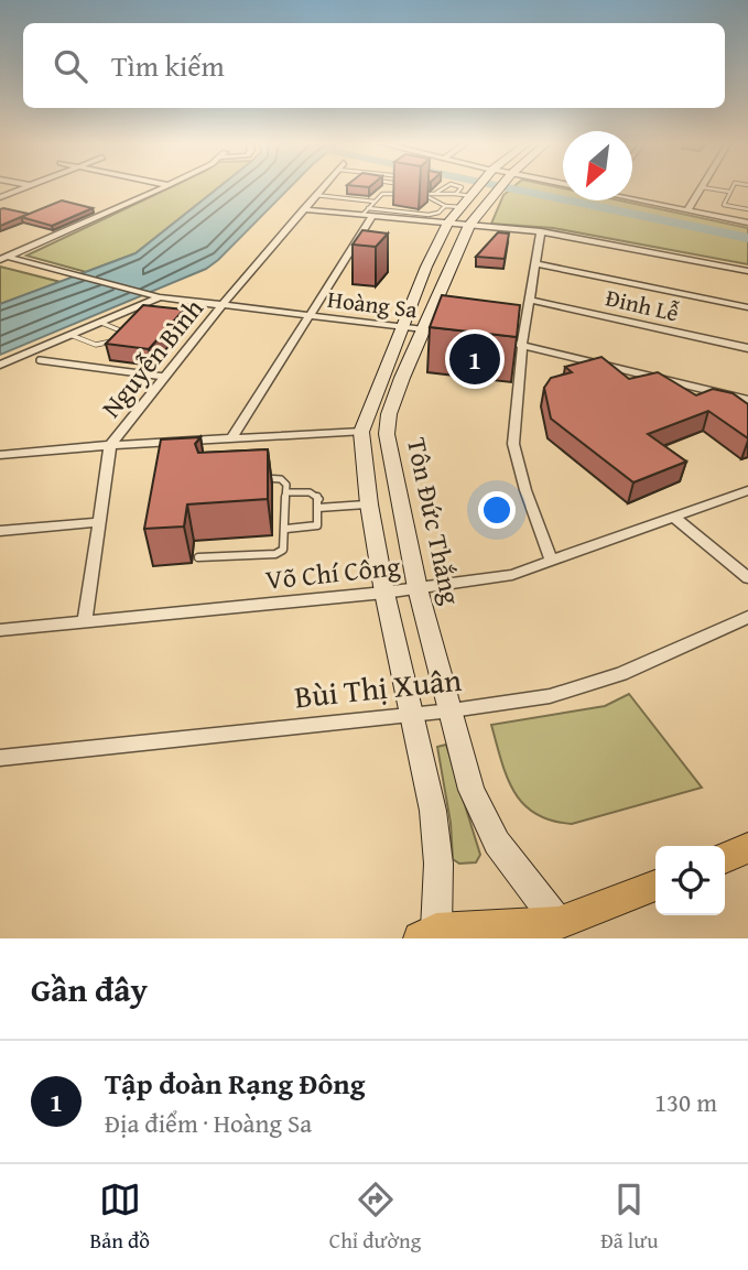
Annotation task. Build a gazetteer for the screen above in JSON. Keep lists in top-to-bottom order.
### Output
{
  "streets": {
    "main road": ["Tôn Đức Thắng"],
    "street": [
      "Hoàng Sa",
      "Đinh Lễ",
      "Nguyễn Bình",
      "Võ Chí Công",
      "Bùi Thị Xuân"
    ]
  },
  "crossings": [
    ["Hoàng Sa", "Nguyễn Bình"],
    ["Hoàng Sa", "Tôn Đức Thắng"],
    ["Nguyễn Bình", "Võ Chí Công"],
    ["Tôn Đức Thắng", "Võ Chí Công"],
    ["Tôn Đức Thắng", "Bùi Thị Xuân"]
  ],
  "north": "bottom left",
  "page": {
    "search": "Tìm kiếm",
    "pins": "1",
    "heading": "Gần đây",
    "list": [
      {
        "mark": "1",
        "name": "Tập đoàn Rạng Đông",
        "note": "Địa điểm · Hoàng Sa",
        "value": "130 m"
      }
    ],
    "nav": ["Bản đồ", "Chỉ đường", "Đã lưu"]
  }
}
